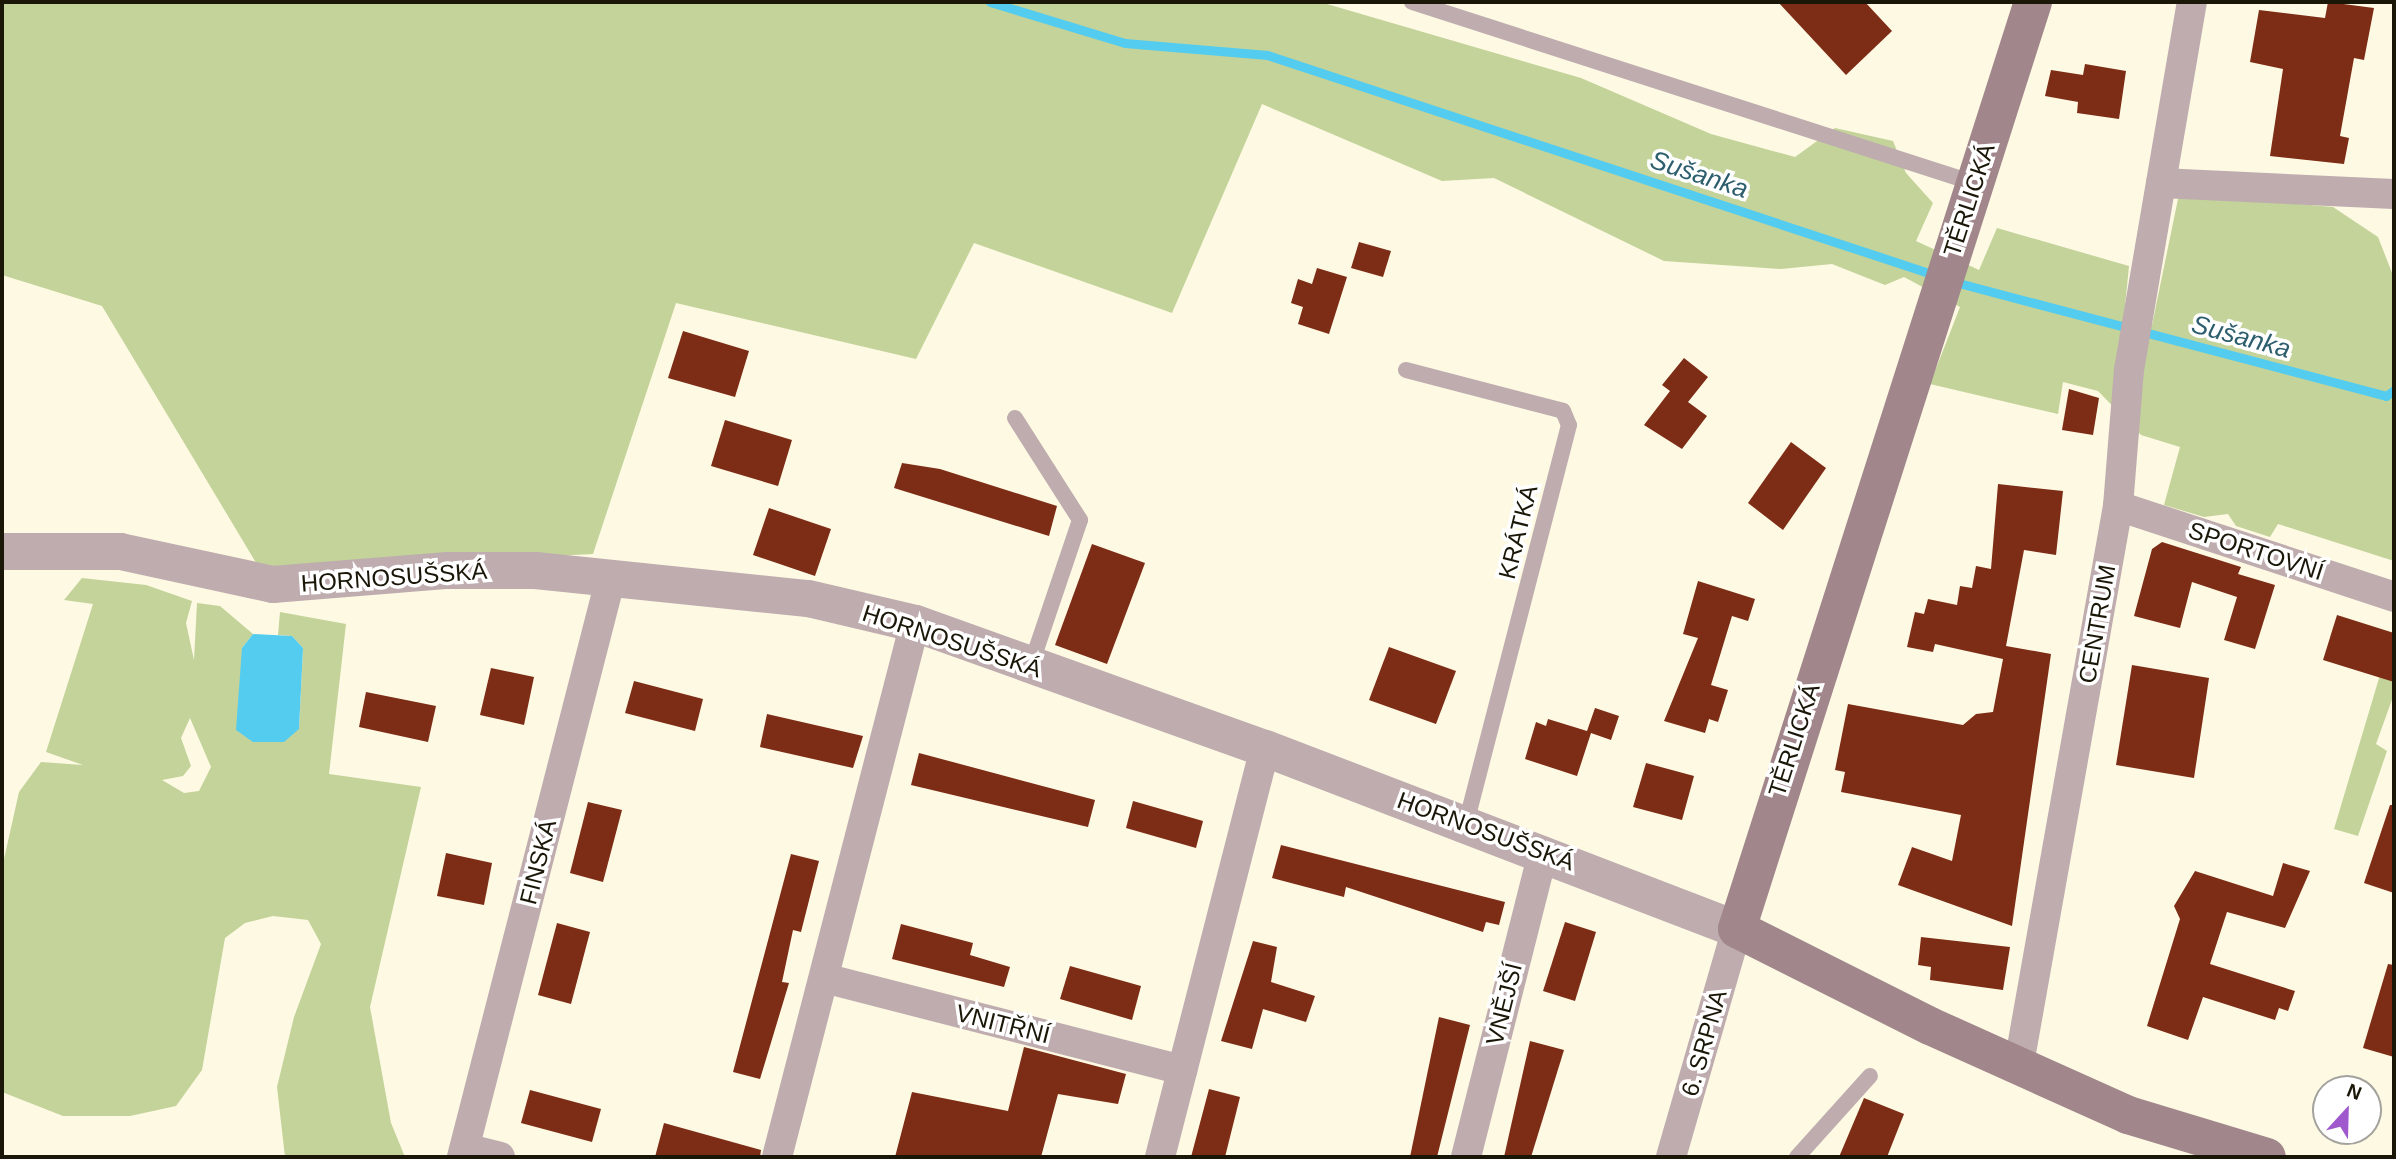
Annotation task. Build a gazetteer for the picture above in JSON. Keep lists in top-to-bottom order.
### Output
{
  "streets": {
    "main road": ["TĚRLICKÁ"],
    "street": [
      "SPORTOVNÍ",
      "HORNOSUŠSKÁ",
      "CENTRUM",
      "FINSKÁ",
      "VNĚJŠÍ",
      "VNITŘNÍ",
      "6. SRPNA"
    ],
    "lane": ["KRÁTKÁ"]
  },
  "crossings": [
    ["TĚRLICKÁ", "HORNOSUŠSKÁ"],
    ["TĚRLICKÁ", "6. SRPNA"],
    ["KRÁTKÁ", "HORNOSUŠSKÁ"],
    ["SPORTOVNÍ", "CENTRUM"],
    ["HORNOSUŠSKÁ", "FINSKÁ"],
    ["HORNOSUŠSKÁ", "VNĚJŠÍ"],
    ["HORNOSUŠSKÁ", "6. SRPNA"]
  ],
  "water": ["Sušanka"],
  "north": "top"
}
